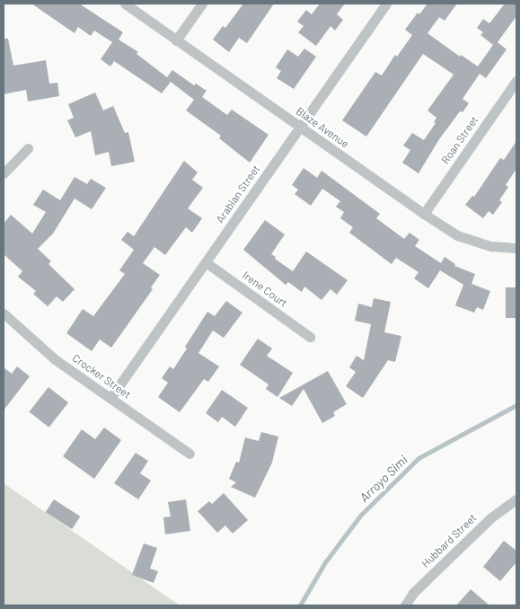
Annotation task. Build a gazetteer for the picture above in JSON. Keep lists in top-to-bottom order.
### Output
{
  "streets": {
    "street": [
      "Blaze Avenue",
      "Roan Street",
      "Arabian Street",
      "Irene Court",
      "Crocker Street",
      "Hubbard Street"
    ]
  },
  "crossings": [
    ["Blaze Avenue", "Roan Street"],
    ["Blaze Avenue", "Arabian Street"],
    ["Arabian Street", "Irene Court"],
    ["Arabian Street", "Crocker Street"]
  ],
  "water": ["Arroyo Simi"]
}
